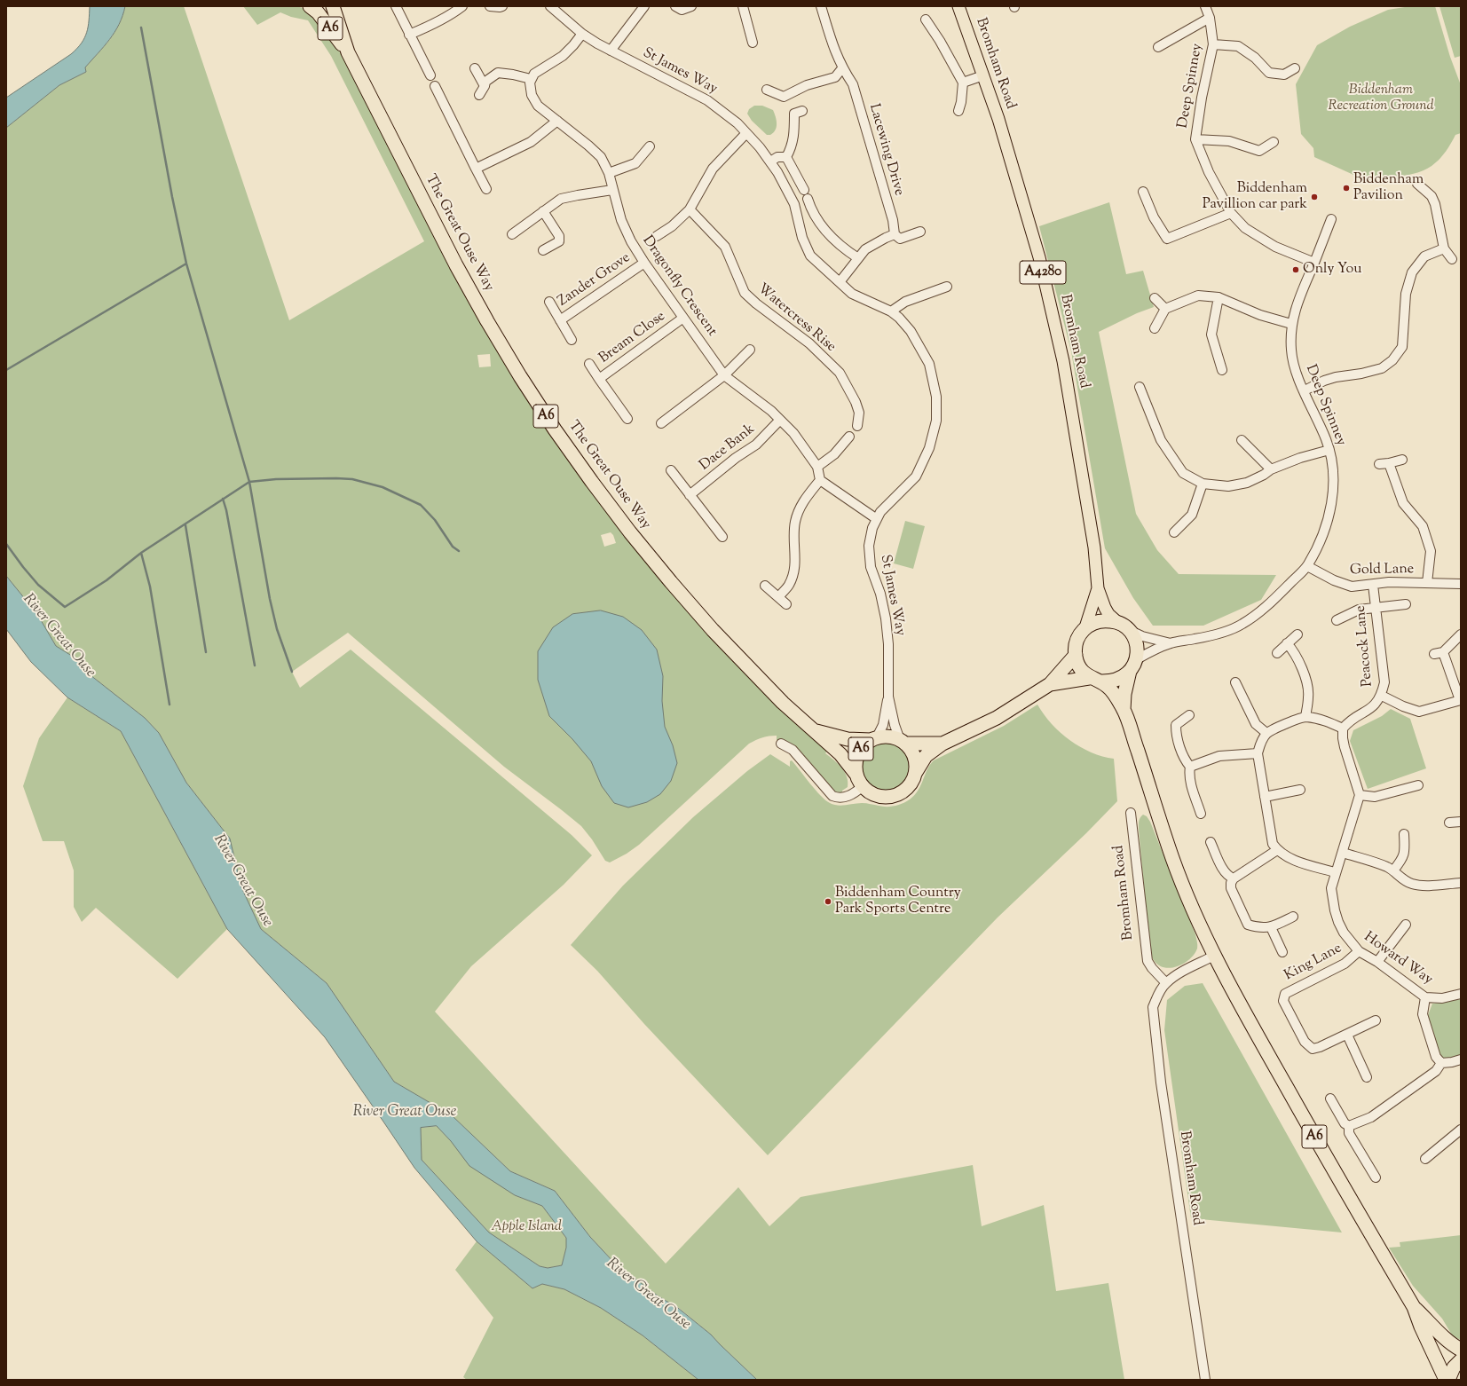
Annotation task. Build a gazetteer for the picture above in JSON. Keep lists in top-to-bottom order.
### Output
{
  "streets": {
    "highway": ["A6", "The Great Ouse Way"],
    "main road": ["Bromham Road", "A4280"],
    "street": [
      "St James Way",
      "Deep Spinney",
      "Lacewing Drive",
      "Zander Grove",
      "Dragonfly Crescent",
      "Watercress Rise",
      "Bream Close",
      "Dace Bank",
      "Gold Lane",
      "Peacock Lane",
      "Howard Way",
      "King Lane"
    ]
  },
  "crossings": [
    ["A6", "Bromham Road"],
    ["A6", "Deep Spinney"],
    ["A6", "The Great Ouse Way"],
    ["Bromham Road", "Deep Spinney"],
    ["Deep Spinney", "Gold Lane"],
    ["Zander Grove", "Dragonfly Crescent"],
    ["Dragonfly Crescent", "Bream Close"],
    ["Dragonfly Crescent", "Dace Bank"],
    ["Gold Lane", "Peacock Lane"],
    ["Howard Way", "King Lane"]
  ],
  "water": ["River Great Ouse"],
  "parks": ["Biddenham Recreation Ground", "Apple Island"],
  "places": [
    "Biddenham Pavilion",
    "Biddenham Pavillion car park",
    "Only You",
    "Biddenham Country Park Sports Centre"
  ]
}
